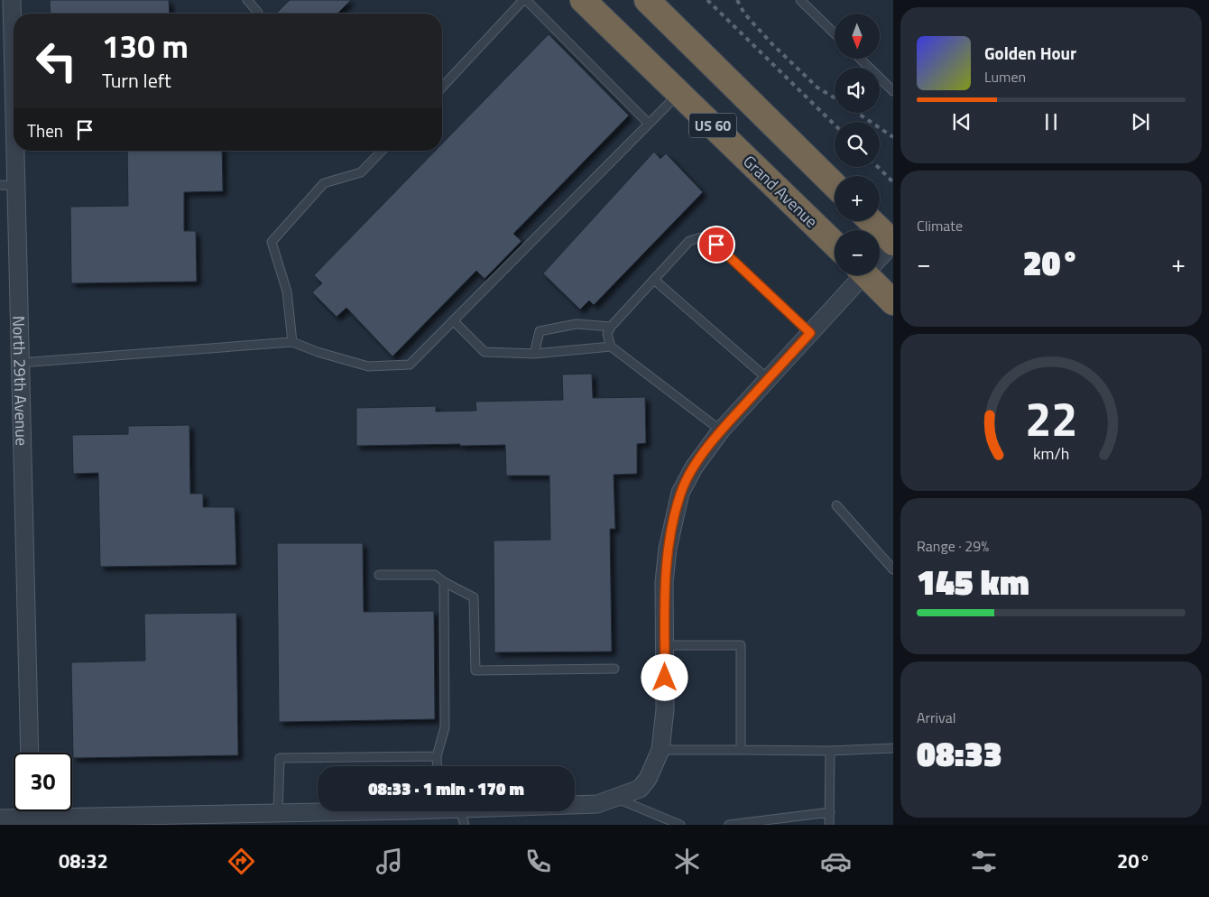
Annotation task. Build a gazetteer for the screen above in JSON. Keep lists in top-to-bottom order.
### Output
{
  "streets": {
    "highway": ["US 60", "Grand Avenue"],
    "street": ["North 29th Avenue"]
  },
  "north": "bottom",
  "page": {
    "map_buttons": ["+", "−"],
    "turn": ["130 m", "Turn left"],
    "song": ["Golden Hour", "Lumen"],
    "then": "Then",
    "tile": [
      "Climate",
      ["Range · 29%", "145 km"],
      ["Arrival", "08:33"]
    ],
    "heat": ["−", "20°", "+"],
    "limit": "30",
    "trip": "08:33 · 1 min · 170 m",
    "tabs": ["08:32", "20°"],
    "gauge": ["22", "km/h"]
  }
}
